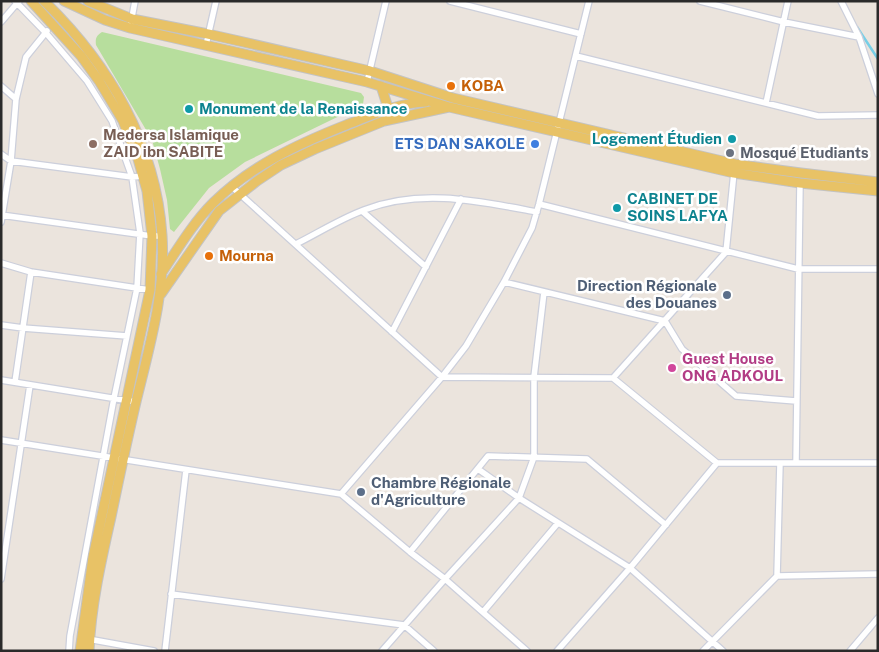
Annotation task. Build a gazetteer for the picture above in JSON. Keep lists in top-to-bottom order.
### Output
{
  "places": [
    "KOBA",
    "Monument de la Renaissance",
    "Logement Étudien",
    "Medersa Islamique ZAID ibn SABITE",
    "ETS DAN SAKOLE",
    "Mosqué Etudiants",
    "CABINET DE SOINS LAFYA",
    "Mourna",
    "Direction Régionale des Douanes",
    "Guest House ONG ADKOUL",
    "Chambre Régionale d'Agriculture"
  ]
}
